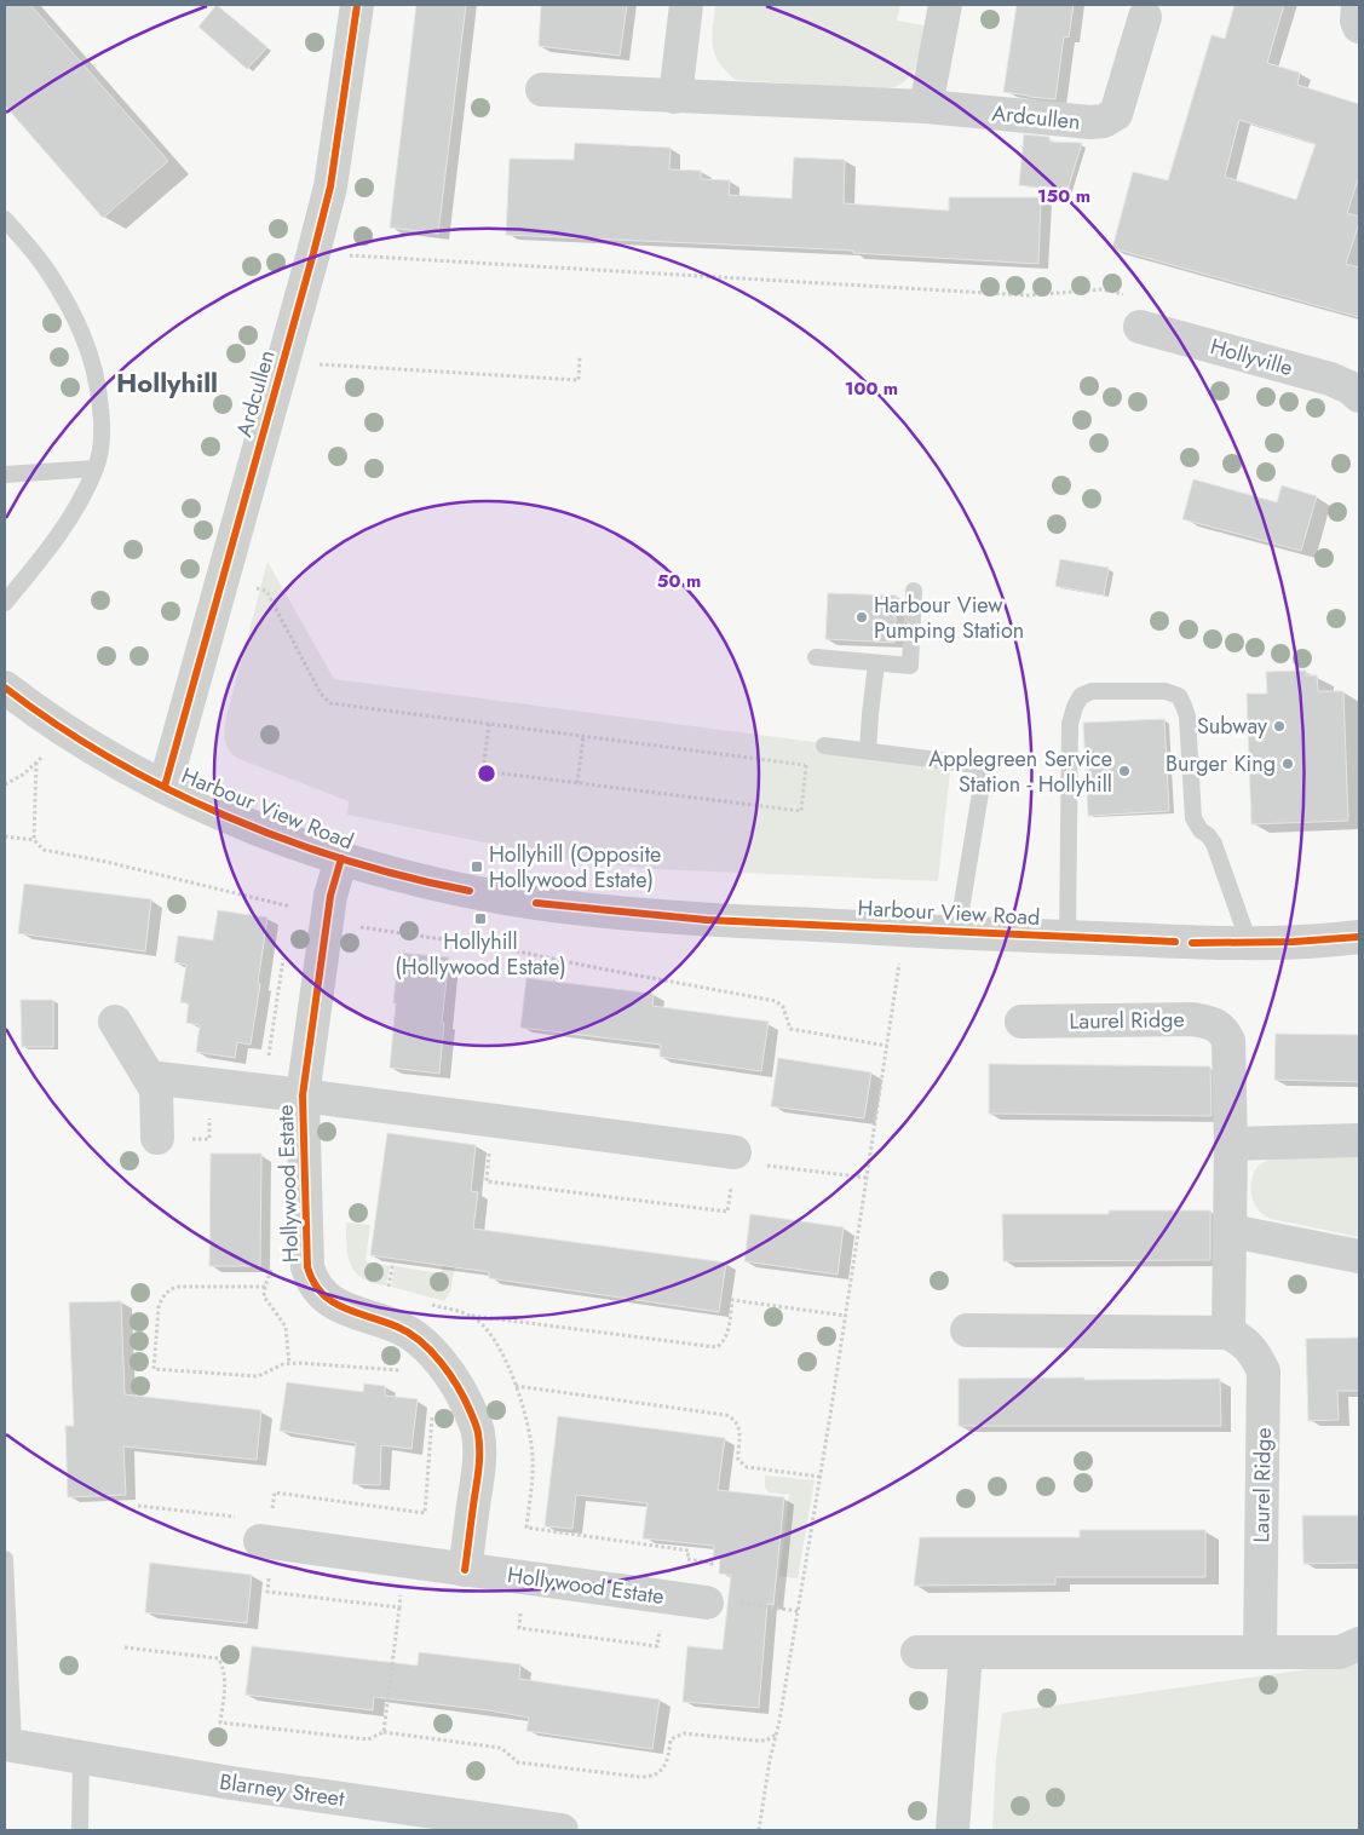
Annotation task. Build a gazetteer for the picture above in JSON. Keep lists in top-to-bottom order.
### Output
{
  "streets": {
    "street": [
      "Ardcullen",
      "Hollyville",
      "Harbour View Road",
      "Laurel Ridge",
      "Hollywood Estate",
      "Blarney Street"
    ]
  },
  "crossings": [
    ["Ardcullen", "Harbour View Road"],
    ["Harbour View Road", "Hollywood Estate"]
  ],
  "districts": ["Hollyhill"],
  "places": {
    "other": [
      "Harbour View Pumping Station",
      "Subway",
      "Burger King",
      "Applegreen Service Station - Hollyhill"
    ],
    "transit": ["Hollyhill (Opposite Hollywood Estate)", "Hollyhill (Hollywood Estate)"]
  },
  "rings": ["150 m", "100 m", "50 m"]
}
